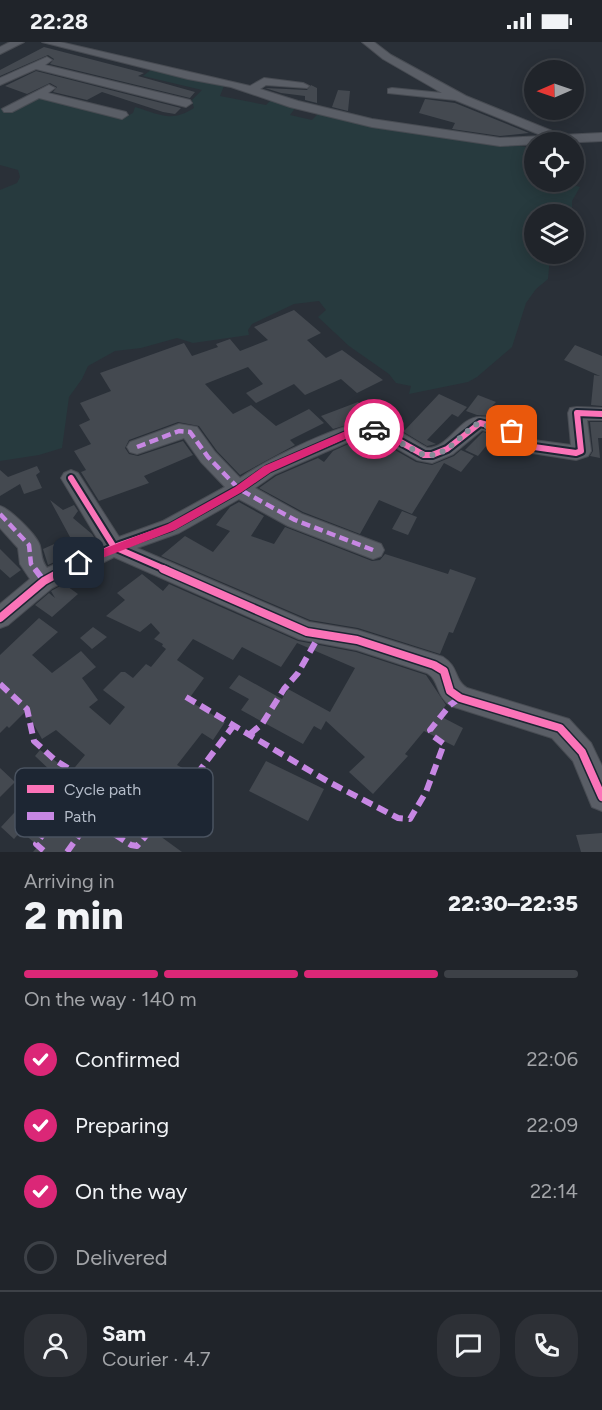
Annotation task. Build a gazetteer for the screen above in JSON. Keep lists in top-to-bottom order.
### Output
{
  "legend": ["Cycle path", "Path"],
  "north": "left",
  "page": {
    "status": "22:28",
    "heading": ["2 min", "Arriving in", "22:30–22:35"],
    "panel": ["Sam", "Courier · 4.7"],
    "bar": "On the way · 140 m",
    "list": [
      ["Confirmed", "22:06"],
      ["Preparing", "22:09"],
      ["On the way", "22:14"],
      "Delivered"
    ]
  }
}
